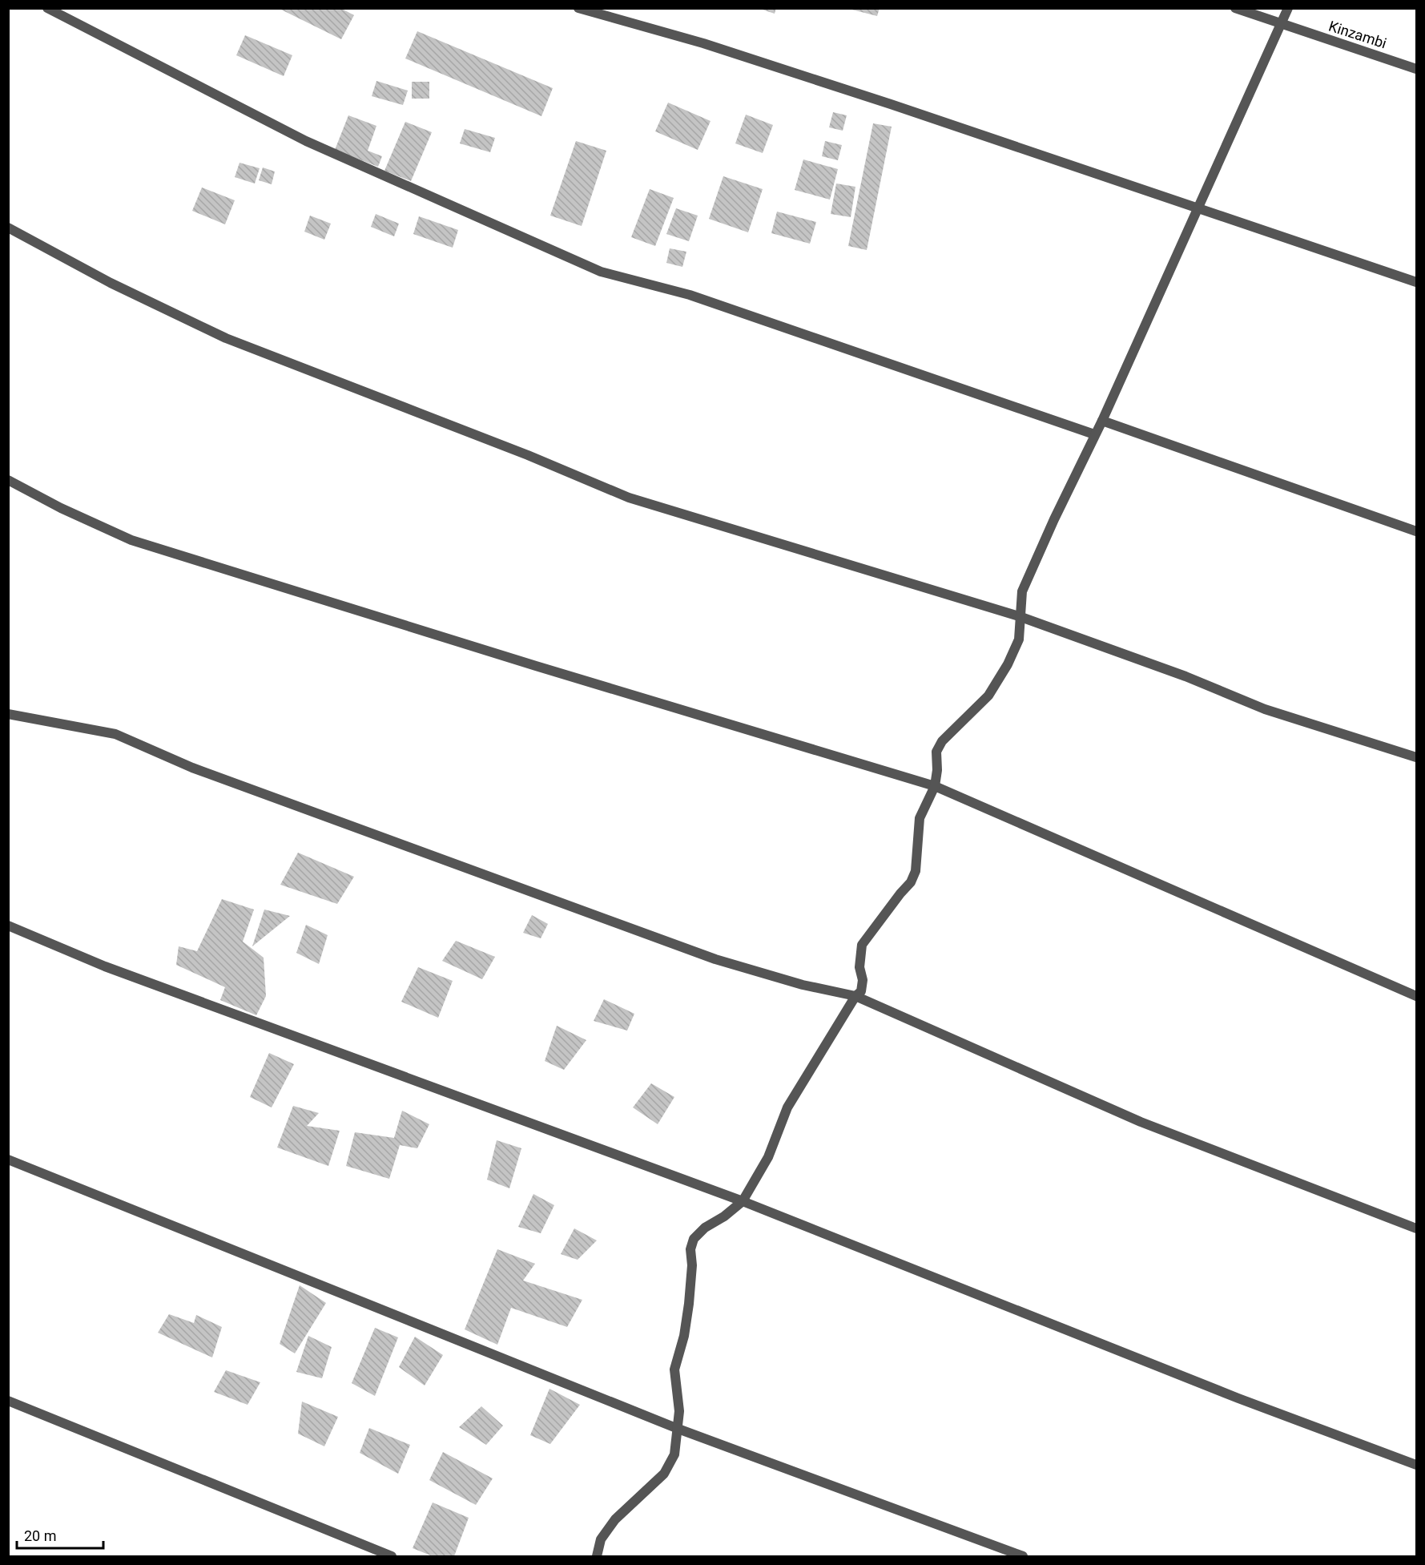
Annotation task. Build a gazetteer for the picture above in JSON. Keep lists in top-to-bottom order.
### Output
{
  "streets": {
    "street": ["Kinzambi"]
  },
  "scale_bar": "20 m"
}
